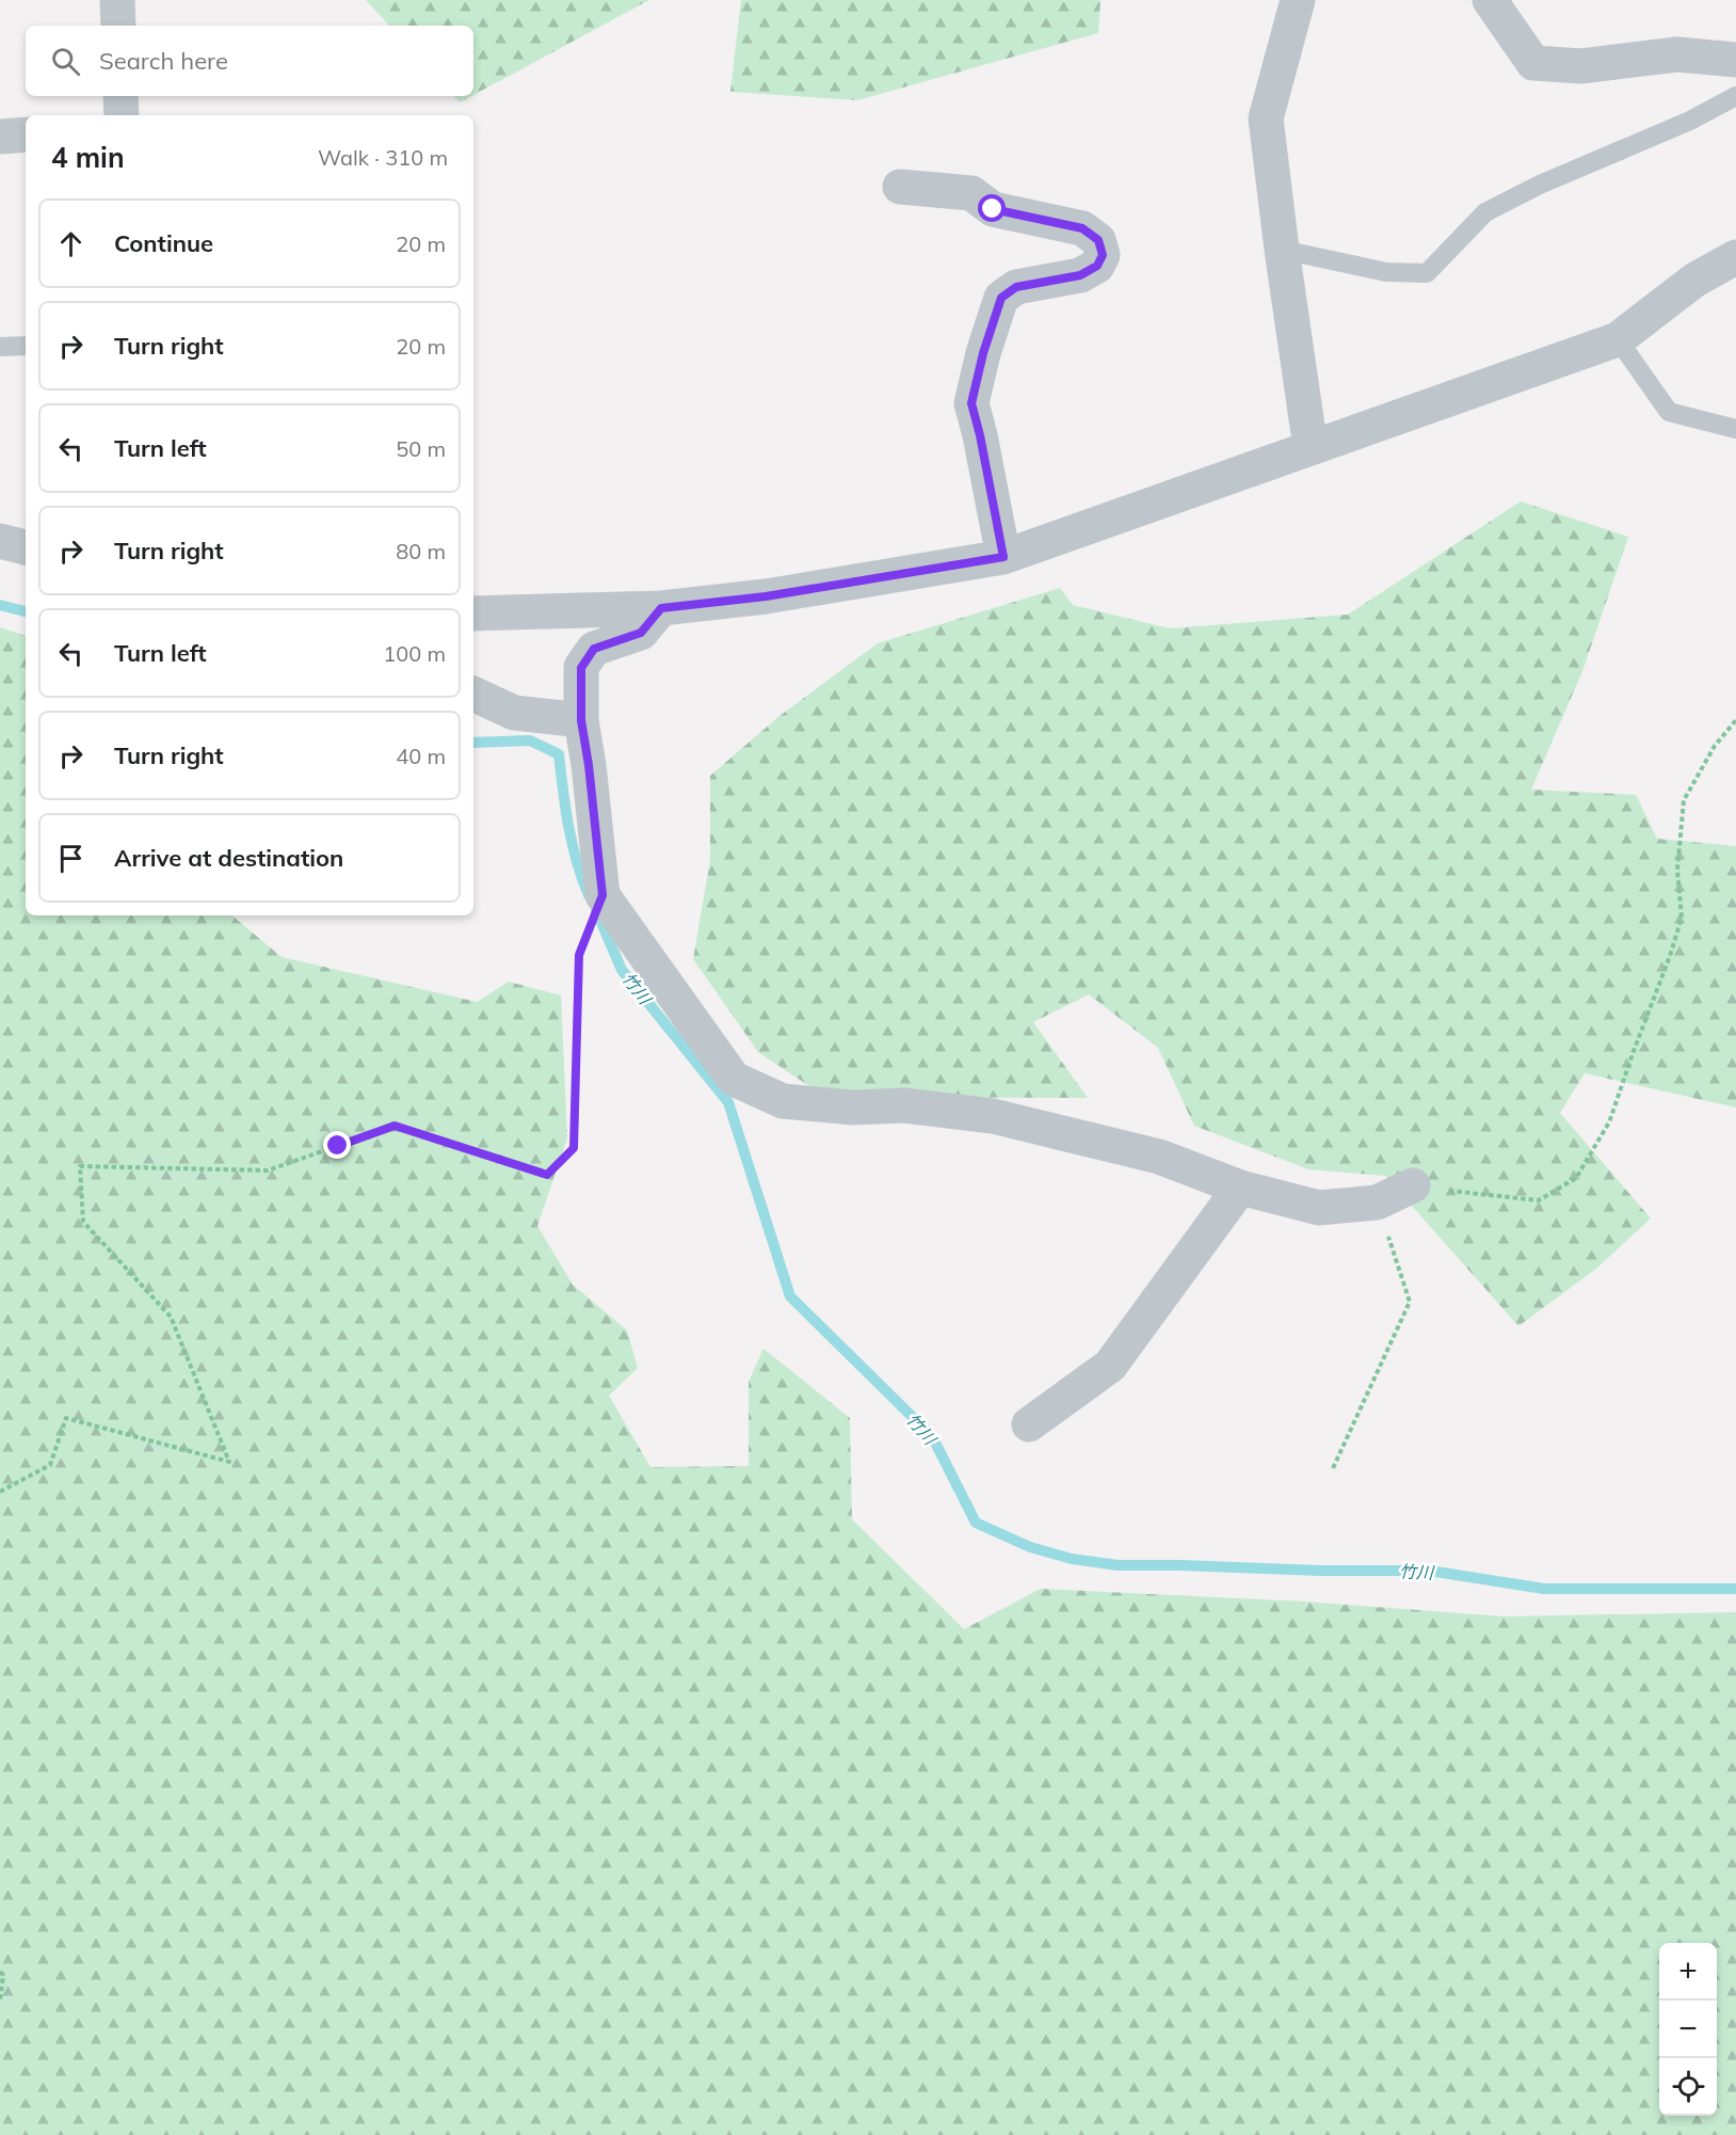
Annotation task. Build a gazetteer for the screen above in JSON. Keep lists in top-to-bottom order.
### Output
{
  "water": ["竹川"],
  "page": {
    "search": "Search here",
    "heading": ["4 min", "Walk · 310 m"],
    "list": [
      ["Continue", "20 m"],
      ["Turn right", "20 m"],
      ["Turn left", "50 m"],
      ["Turn right", "80 m"],
      ["Turn left", "100 m"],
      ["Turn right", "40 m"],
      "Arrive at destination"
    ],
    "map_buttons": ["+", "−"]
  }
}
